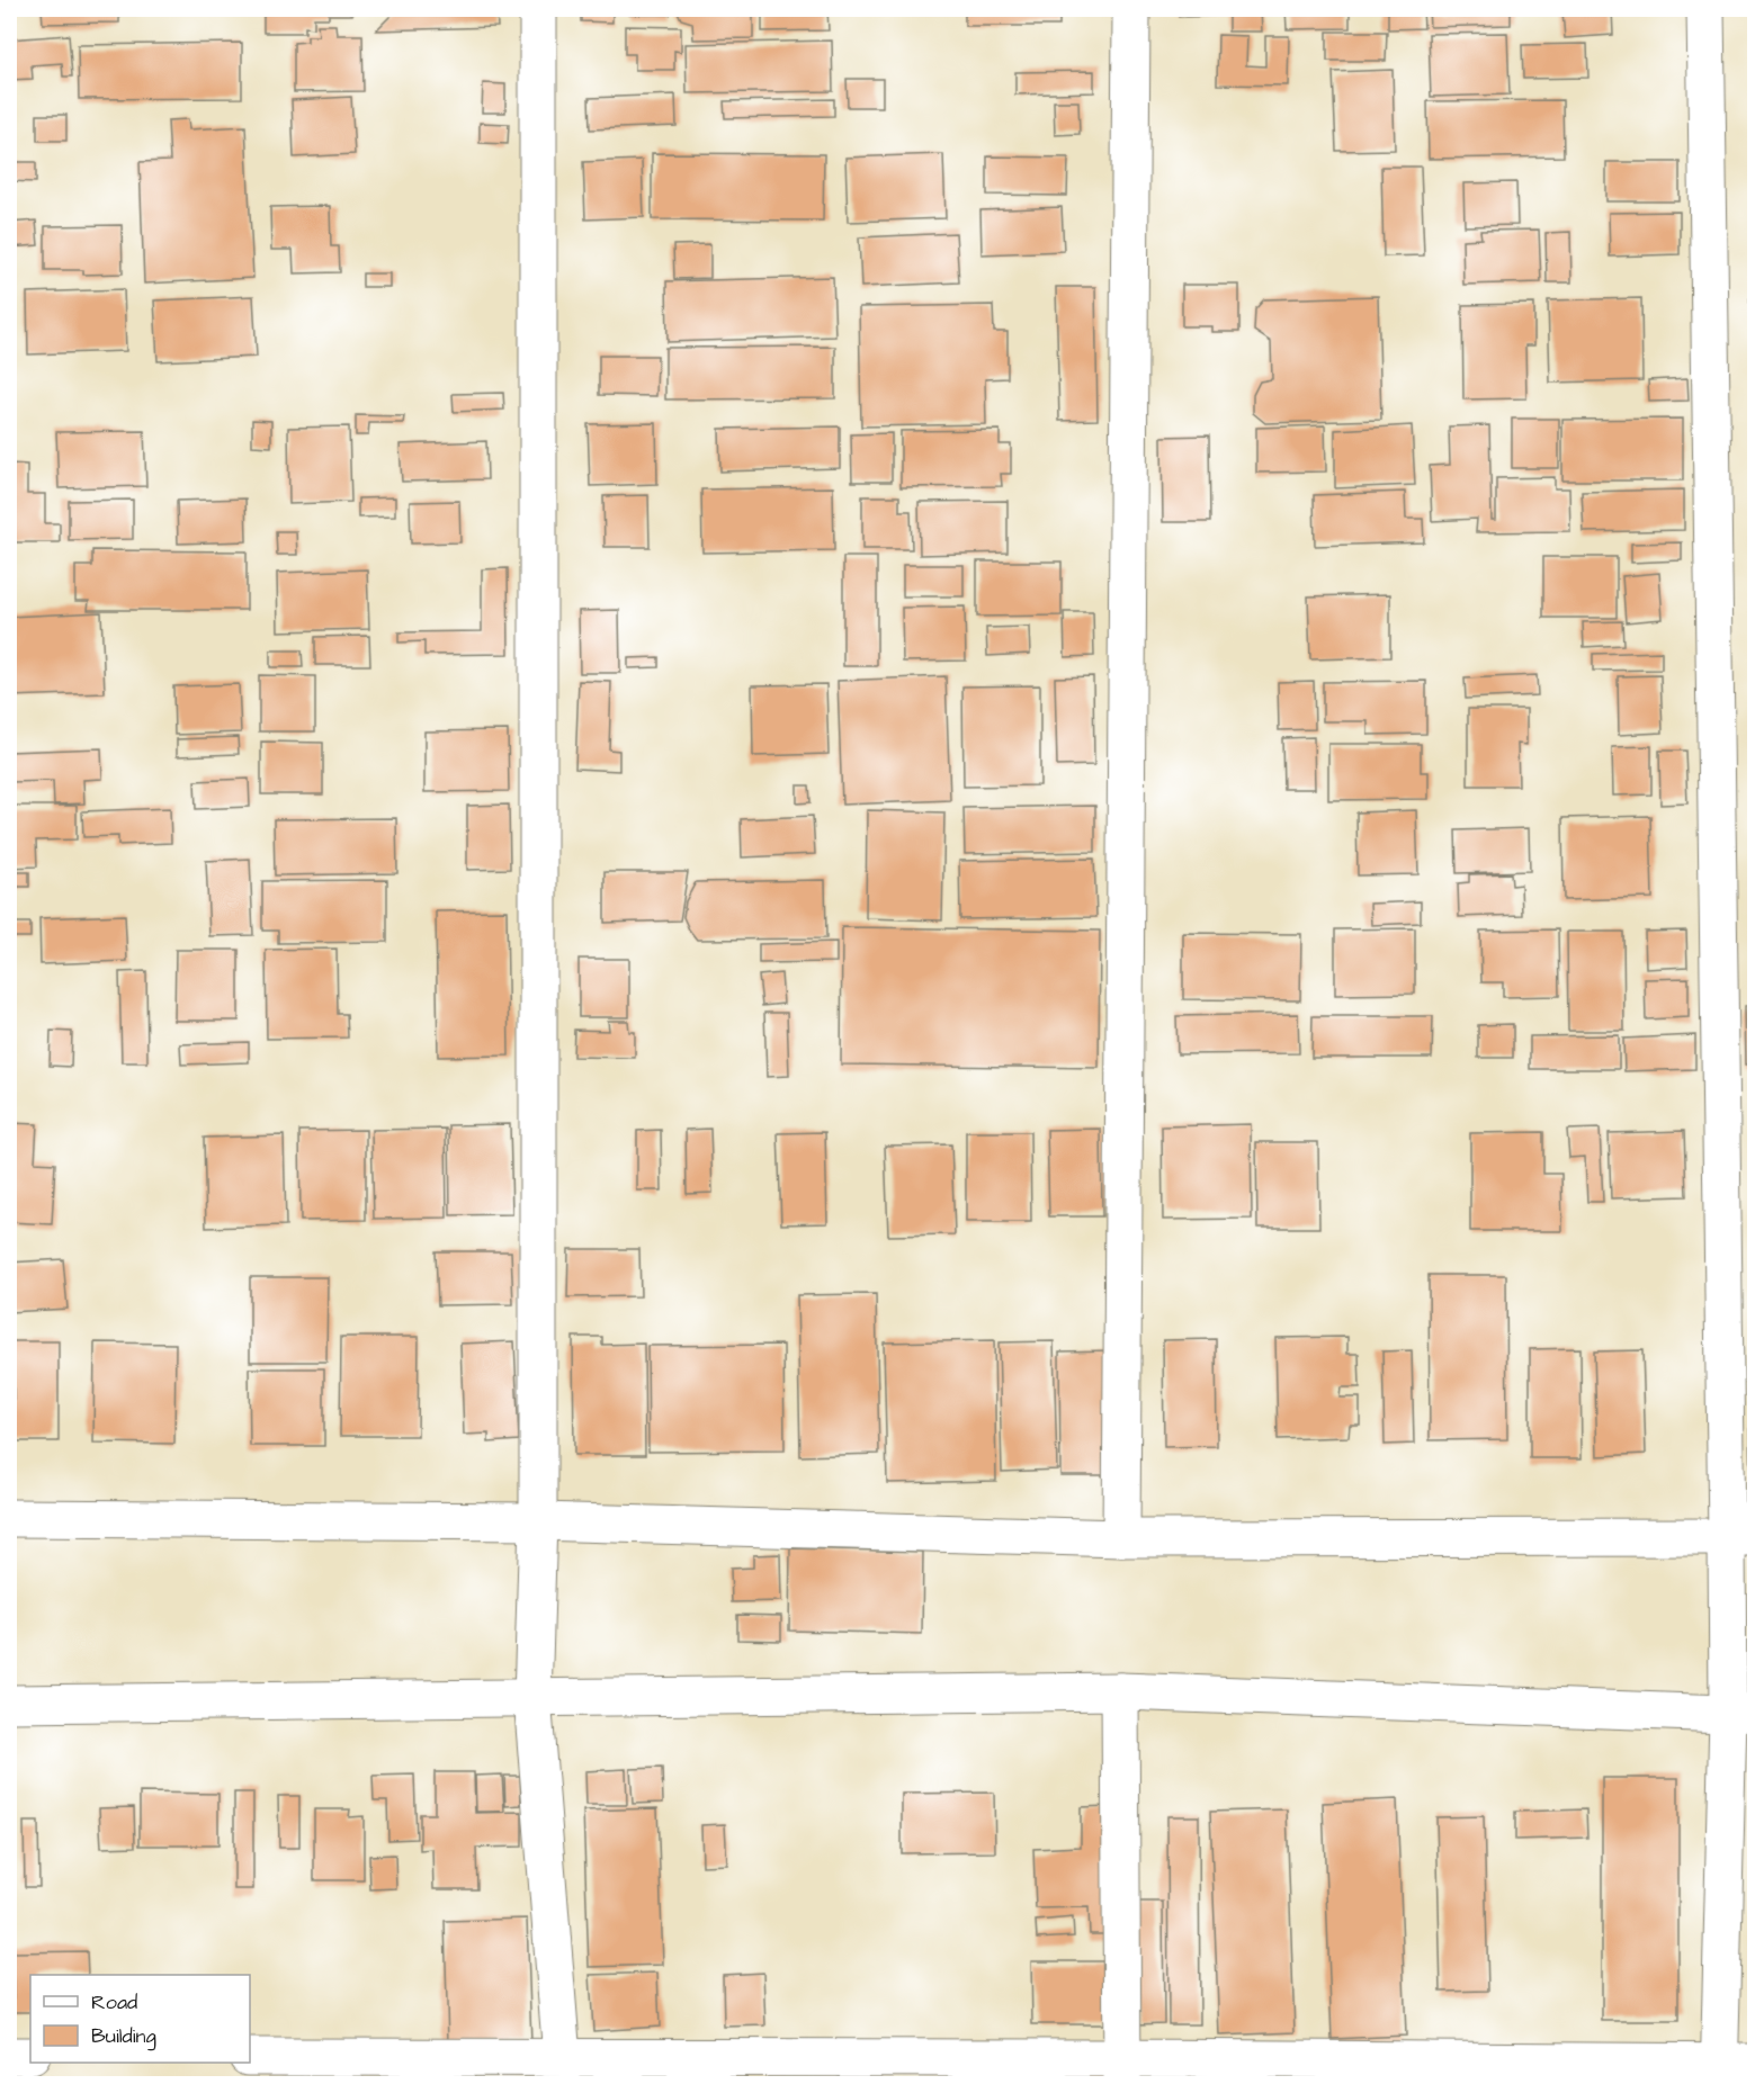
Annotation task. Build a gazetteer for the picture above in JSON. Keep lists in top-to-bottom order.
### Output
{
  "legend": ["Road", "Building"]
}
